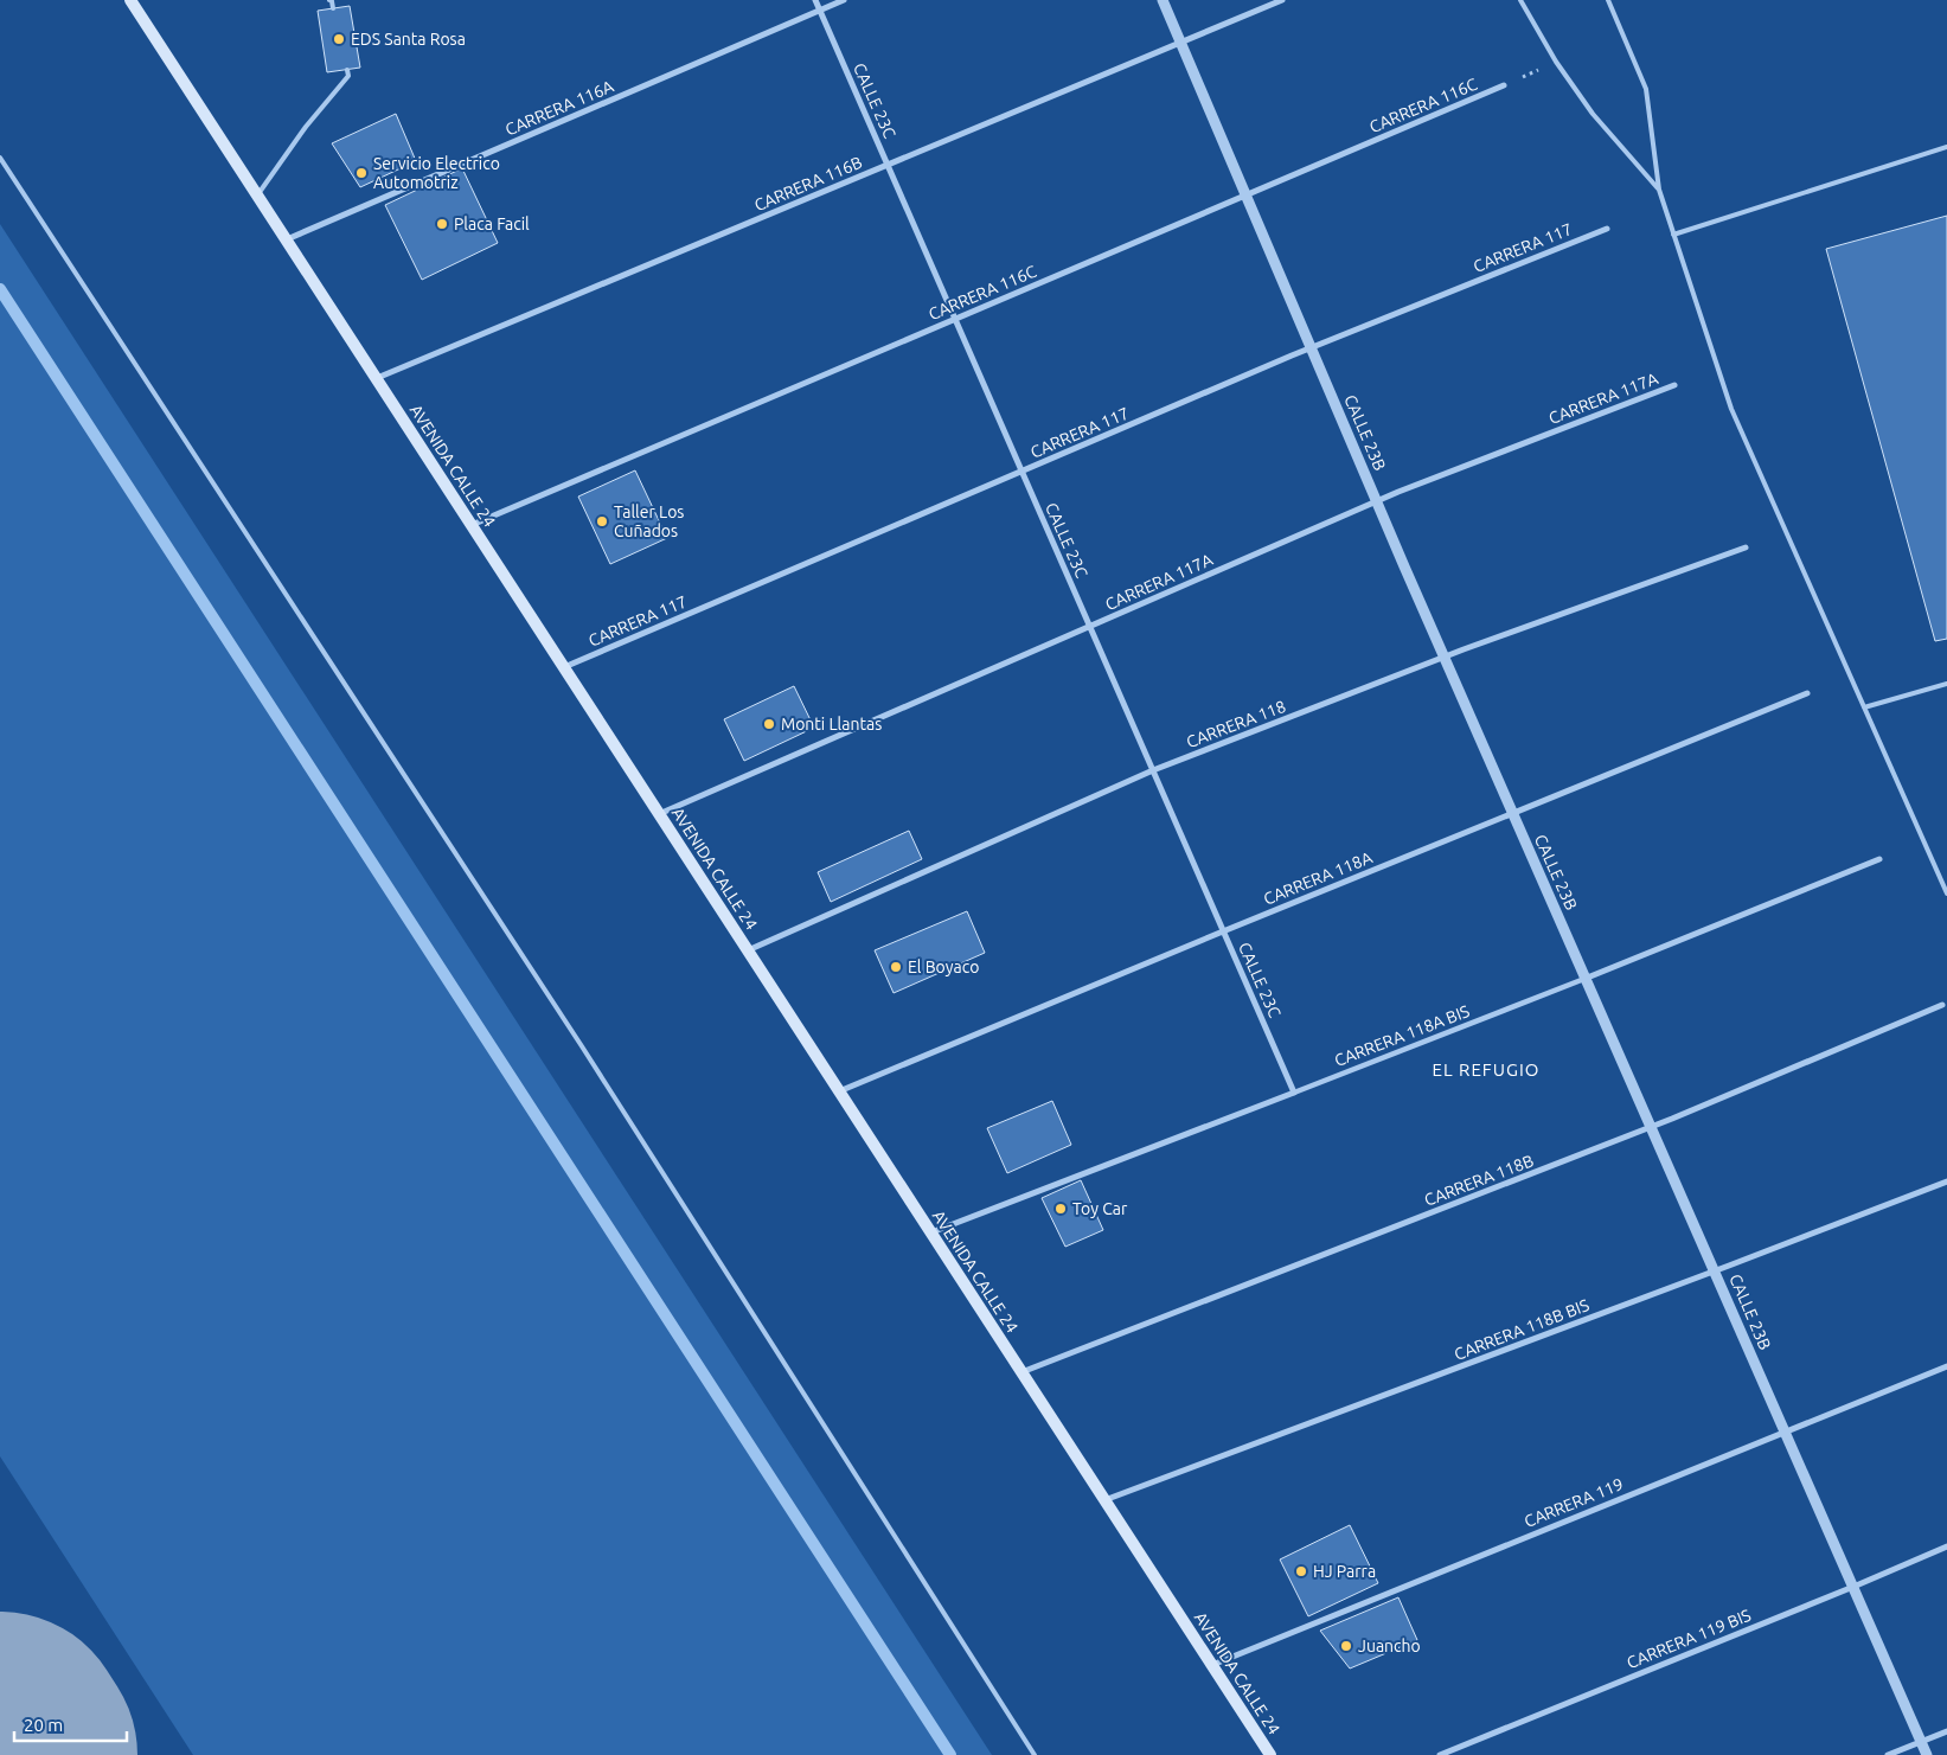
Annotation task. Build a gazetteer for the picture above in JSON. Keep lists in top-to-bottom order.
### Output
{
  "streets": {
    "main road": ["AVENIDA CALLE 24"],
    "street": [
      "CALLE 23C",
      "CARRERA 116C",
      "CARRERA 116A",
      "CARRERA 116B",
      "CARRERA 117",
      "CARRERA 117A",
      "CALLE 23B",
      "CARRERA 118",
      "CARRERA 118A",
      "CARRERA 118A BIS",
      "CARRERA 118B",
      "CARRERA 118B BIS",
      "CARRERA 119",
      "CARRERA 119 BIS"
    ]
  },
  "crossings": [
    ["CALLE 23C", "CARRERA 116C"],
    ["CALLE 23C", "CARRERA 116A"],
    ["CALLE 23C", "CARRERA 116B"],
    ["CALLE 23C", "CARRERA 117"],
    ["CALLE 23C", "CARRERA 117A"],
    ["CALLE 23C", "CARRERA 118"],
    ["CALLE 23C", "CARRERA 118A"],
    ["CALLE 23C", "CARRERA 118A BIS"],
    ["CARRERA 116C", "CALLE 23B"],
    ["CARRERA 116C", "AVENIDA CALLE 24"],
    ["CARRERA 116A", "AVENIDA CALLE 24"],
    ["CARRERA 116B", "CALLE 23B"],
    ["CARRERA 116B", "AVENIDA CALLE 24"],
    ["CARRERA 117", "CALLE 23B"],
    ["CARRERA 117", "AVENIDA CALLE 24"],
    ["CARRERA 117A", "CALLE 23B"],
    ["CARRERA 117A", "AVENIDA CALLE 24"],
    ["CALLE 23B", "CARRERA 118"],
    ["CALLE 23B", "CARRERA 118A"],
    ["CALLE 23B", "CARRERA 118A BIS"],
    ["CALLE 23B", "CARRERA 118B"],
    ["CALLE 23B", "CARRERA 118B BIS"],
    ["CALLE 23B", "CARRERA 119"],
    ["CALLE 23B", "CARRERA 119 BIS"],
    ["AVENIDA CALLE 24", "CARRERA 118"],
    ["AVENIDA CALLE 24", "CARRERA 118A"],
    ["AVENIDA CALLE 24", "CARRERA 118A BIS"],
    ["AVENIDA CALLE 24", "CARRERA 118B"],
    ["AVENIDA CALLE 24", "CARRERA 118B BIS"],
    ["AVENIDA CALLE 24", "CARRERA 119"]
  ],
  "districts": ["EL REFUGIO"],
  "places": [
    "EDS Santa Rosa",
    "Servicio Electrico Automotriz",
    "Placa Facil",
    "Taller Los Cuñados",
    "Monti Llantas",
    "El Boyaco",
    "Toy Car",
    "HJ Parra",
    "Juancho"
  ],
  "scale_bar": "20 m"
}
